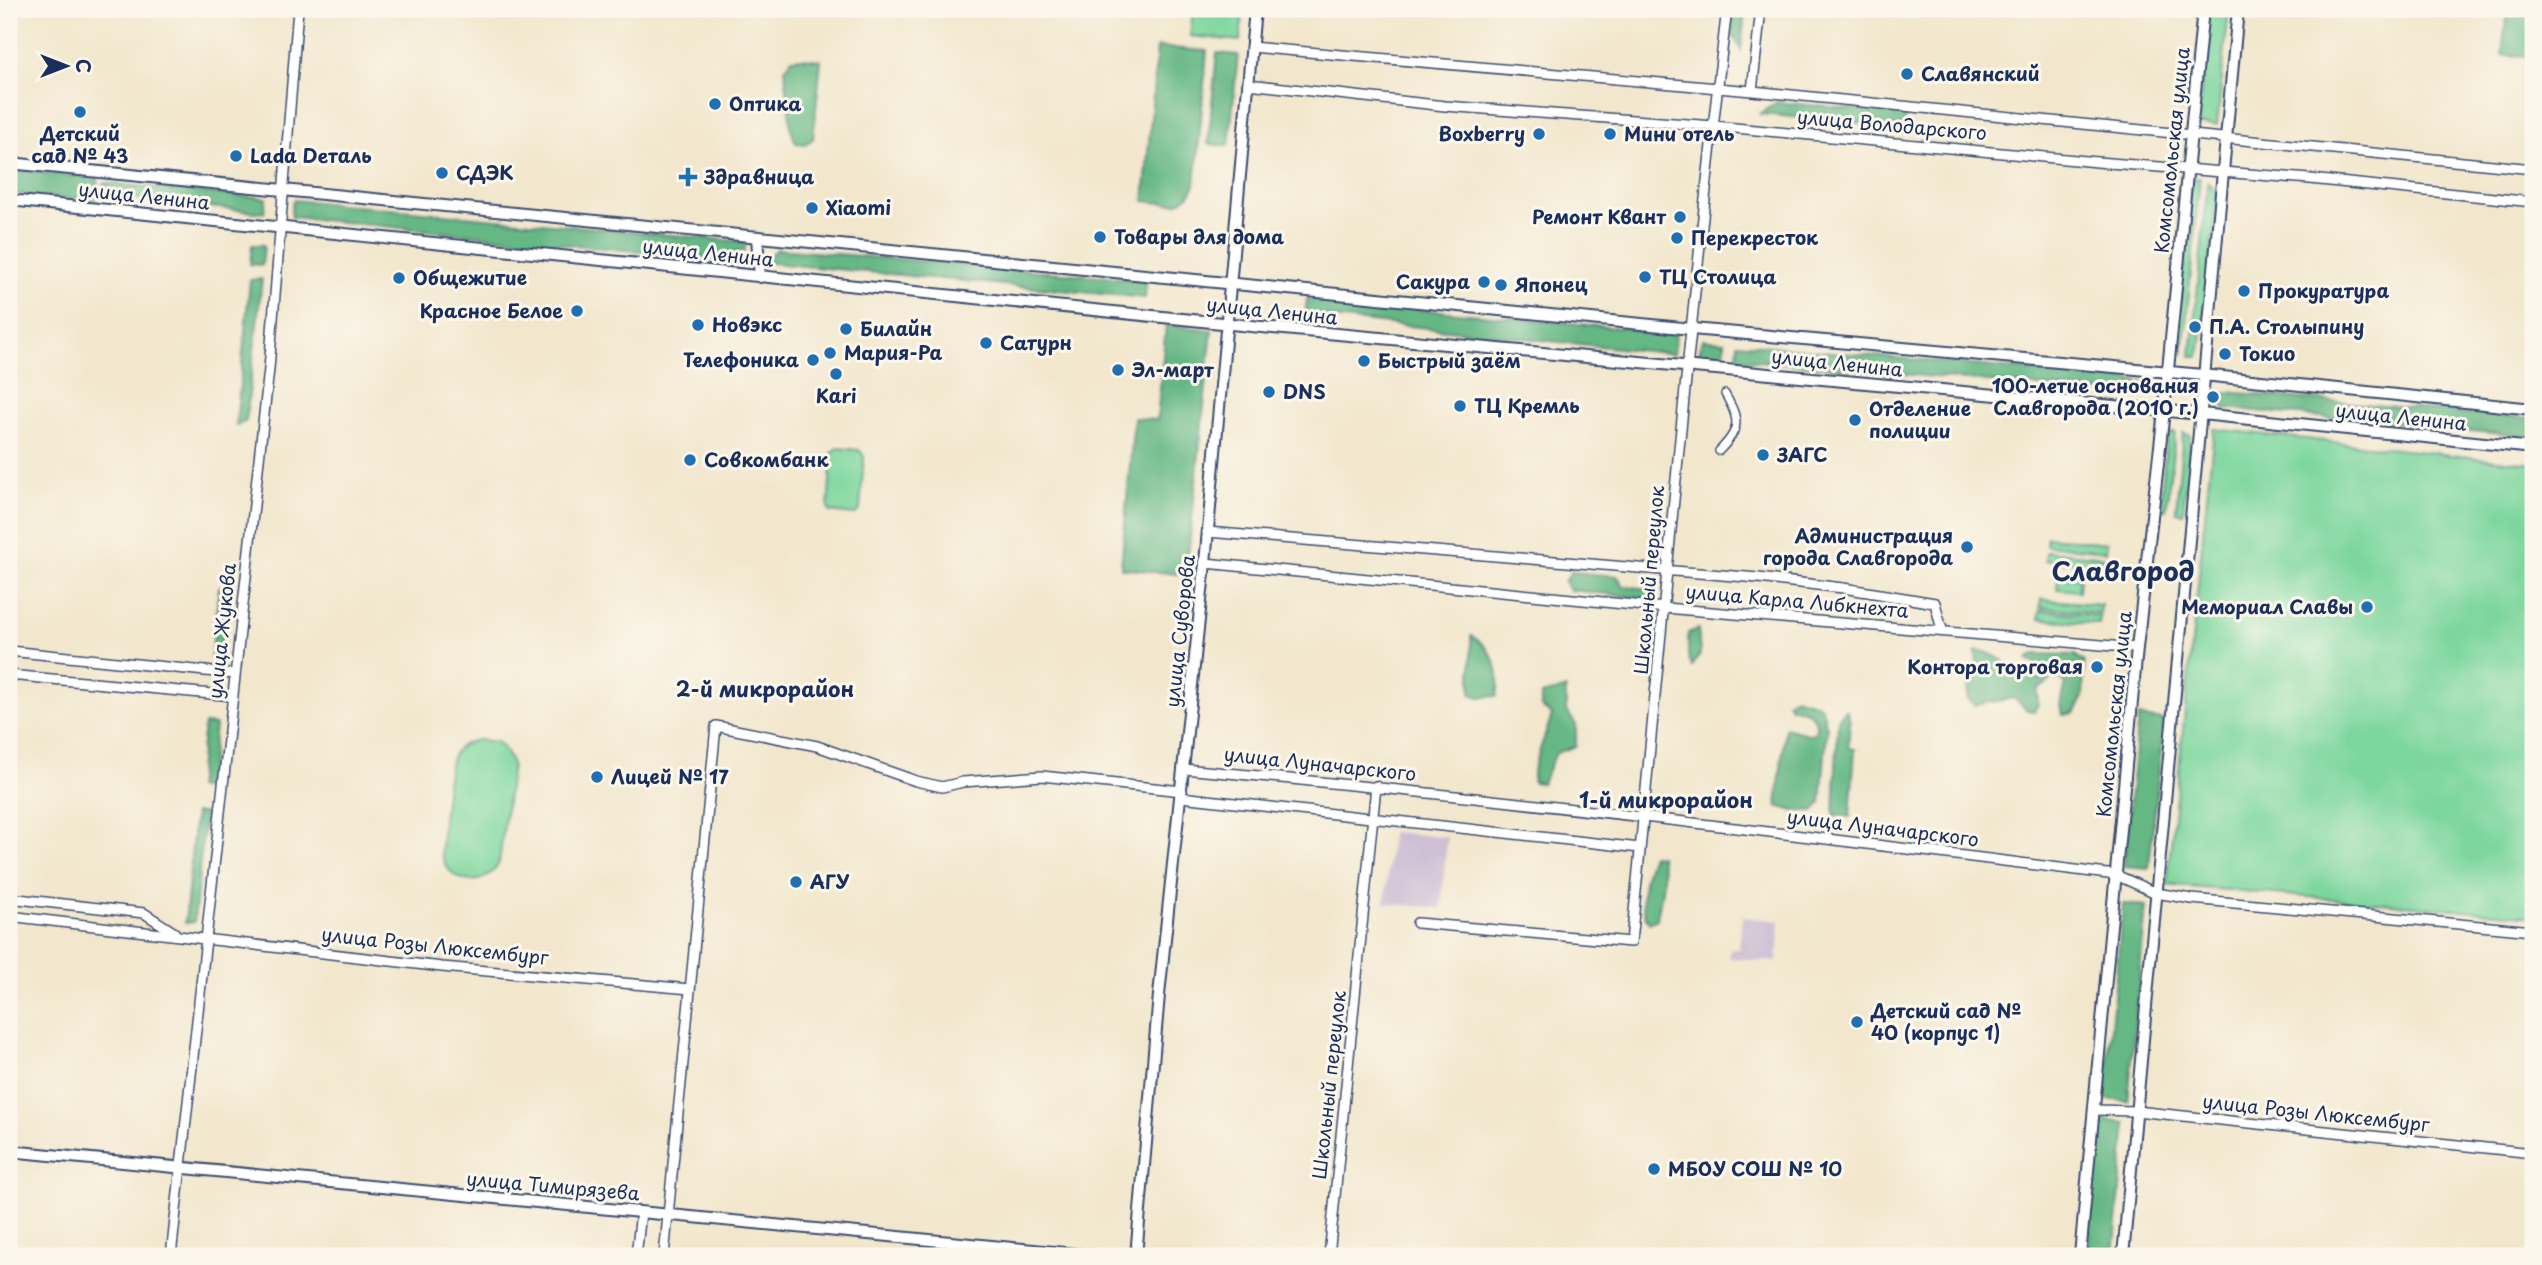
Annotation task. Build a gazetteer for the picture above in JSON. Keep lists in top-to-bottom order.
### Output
{
  "streets": {
    "street": [
      "улица Володарского",
      "Комсомольская улица",
      "улица Ленина",
      "Школьный переулок",
      "улица Карла Либкнехта",
      "улица Жукова",
      "улица Суворова",
      "улица Луначарского",
      "улица Розы Люксембург",
      "улица Тимирязева"
    ]
  },
  "crossings": [
    ["улица Володарского", "Комсомольская улица"],
    ["улица Володарского", "Школьный переулок"],
    ["улица Володарского", "улица Суворова"],
    ["Комсомольская улица", "улица Ленина"],
    ["Комсомольская улица", "улица Карла Либкнехта"],
    ["Комсомольская улица", "улица Луначарского"],
    ["Комсомольская улица", "улица Розы Люксембург"],
    ["улица Ленина", "Школьный переулок"],
    ["улица Ленина", "улица Жукова"],
    ["улица Ленина", "улица Суворова"],
    ["Школьный переулок", "улица Карла Либкнехта"],
    ["Школьный переулок", "улица Луначарского"],
    ["улица Карла Либкнехта", "улица Суворова"],
    ["улица Жукова", "улица Розы Люксембург"],
    ["улица Жукова", "улица Тимирязева"],
    ["улица Суворова", "улица Луначарского"]
  ],
  "districts": ["Славгород", "2-й микрорайон", "1-й микрорайон"],
  "places": {
    "other": [
      "Славянский",
      "Оптика",
      "Детский сад № 43",
      "Boxberry",
      "Мини отель",
      "Lada Dеталь",
      "СДЭК",
      "Xiaomi",
      "Ремонт Квант",
      "Товары для дома",
      "Перекресток",
      "ТЦ Столица",
      "Общежитие",
      "Сакура",
      "Японец",
      "Прокуратура",
      "Красное Белое",
      "Новэкс",
      "П.А. Столыпину",
      "Билайн",
      "Сатурн",
      "Мария-Ра",
      "Токио",
      "Телефоника",
      "Быстрый заём",
      "Эл-март",
      "Kari",
      "DNS",
      "100-летие основания Славгорода (2010 г.)",
      "ТЦ Кремль",
      "Отделение полиции",
      "ЗАГС",
      "Совкомбанк",
      "Администрация города Славгорода",
      "Мемориал Славы",
      "Контора торговая",
      "Лицей № 17",
      "АГУ",
      "Детский сад № 40 (корпус 1)",
      "МБОУ СОШ № 10"
    ],
    "health": ["Здравница"]
  },
  "north": "right"
}
